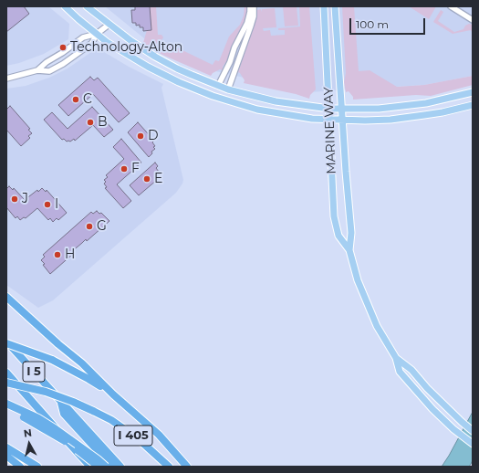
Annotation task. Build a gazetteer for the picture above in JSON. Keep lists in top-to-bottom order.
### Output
{
  "streets": {
    "highway": ["I 5", "I 405"],
    "main road": ["MARINE WAY"]
  },
  "places": [
    "Technology-Alton",
    "C",
    "B",
    "D",
    "F",
    "E",
    "J",
    "I",
    "G",
    "H"
  ],
  "scale_bar": "100 m",
  "north": "top"
}
